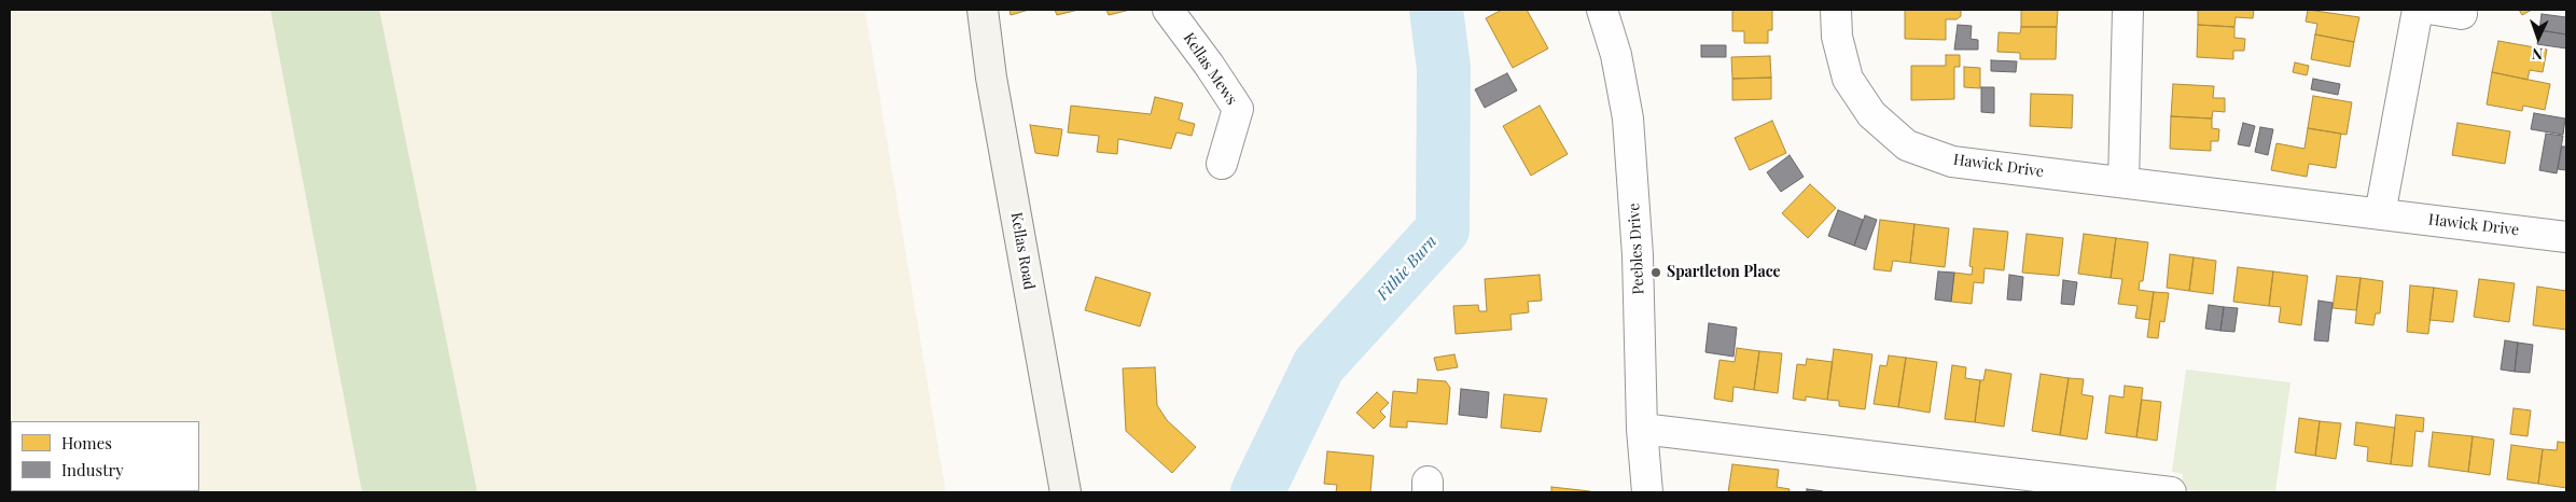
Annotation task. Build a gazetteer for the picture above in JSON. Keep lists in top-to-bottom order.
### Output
{
  "streets": {
    "main road": ["Kellas Road"],
    "street": ["Kellas Mews", "Hawick Drive", "Peebles Drive"]
  },
  "water": ["Fithie Burn"],
  "places": ["Spartleton Place"],
  "legend": ["Homes", "Industry"],
  "north": "bottom"
}
